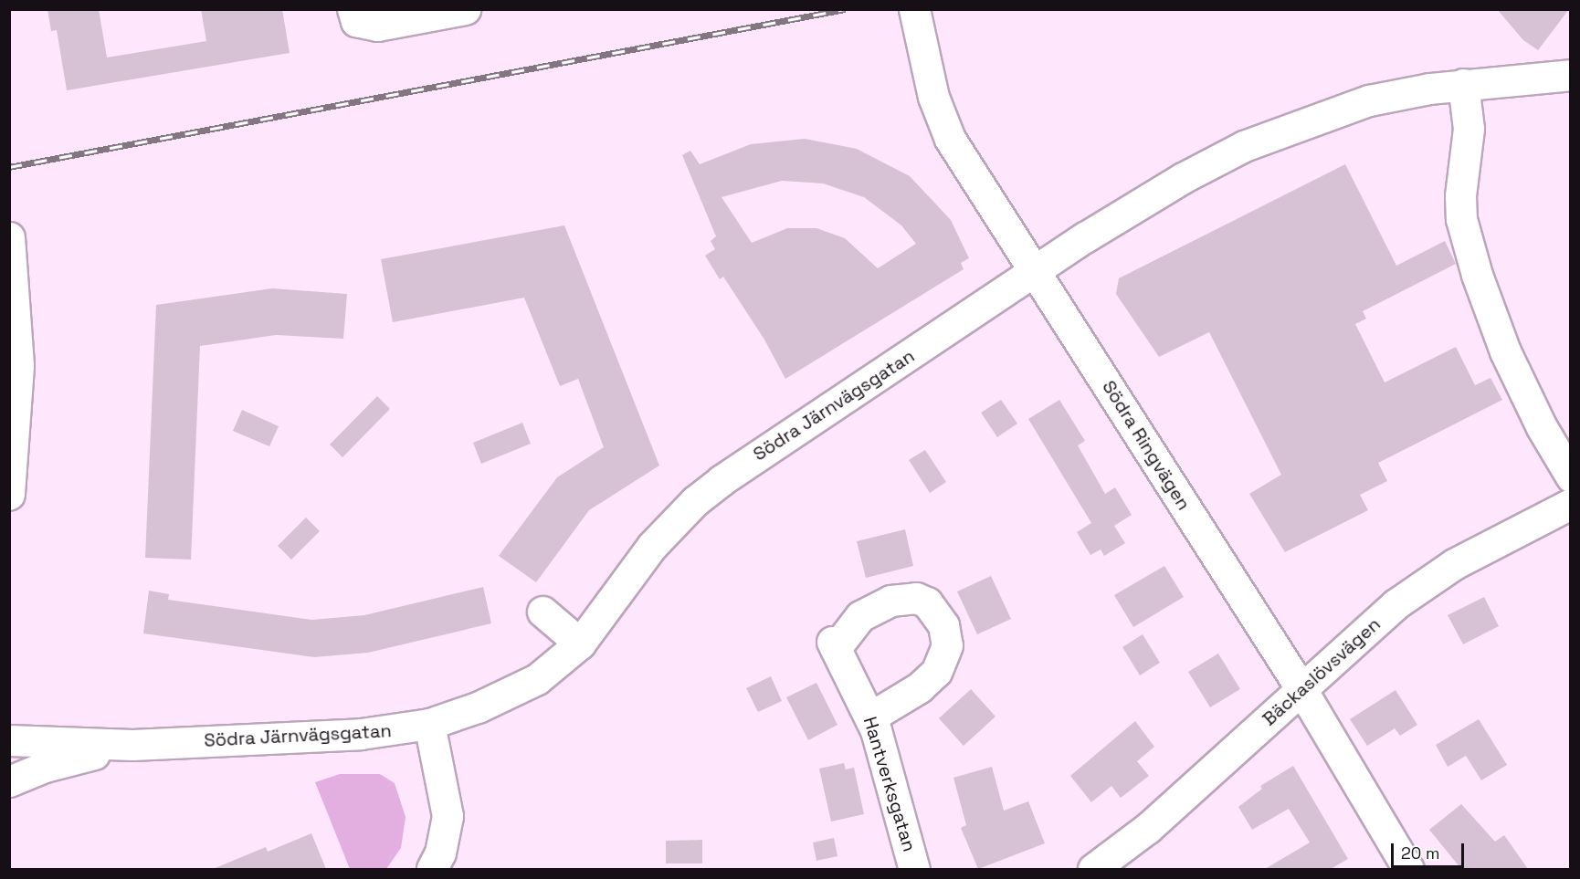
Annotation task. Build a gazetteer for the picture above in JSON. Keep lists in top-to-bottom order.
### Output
{
  "streets": {
    "street": [
      "Södra Järnvägsgatan",
      "Södra Ringvägen",
      "Bäckaslövsvägen",
      "Hantverksgatan"
    ]
  },
  "crossings": [
    ["Södra Järnvägsgatan", "Södra Ringvägen"],
    ["Södra Ringvägen", "Bäckaslövsvägen"]
  ],
  "scale_bar": "20 m"
}
